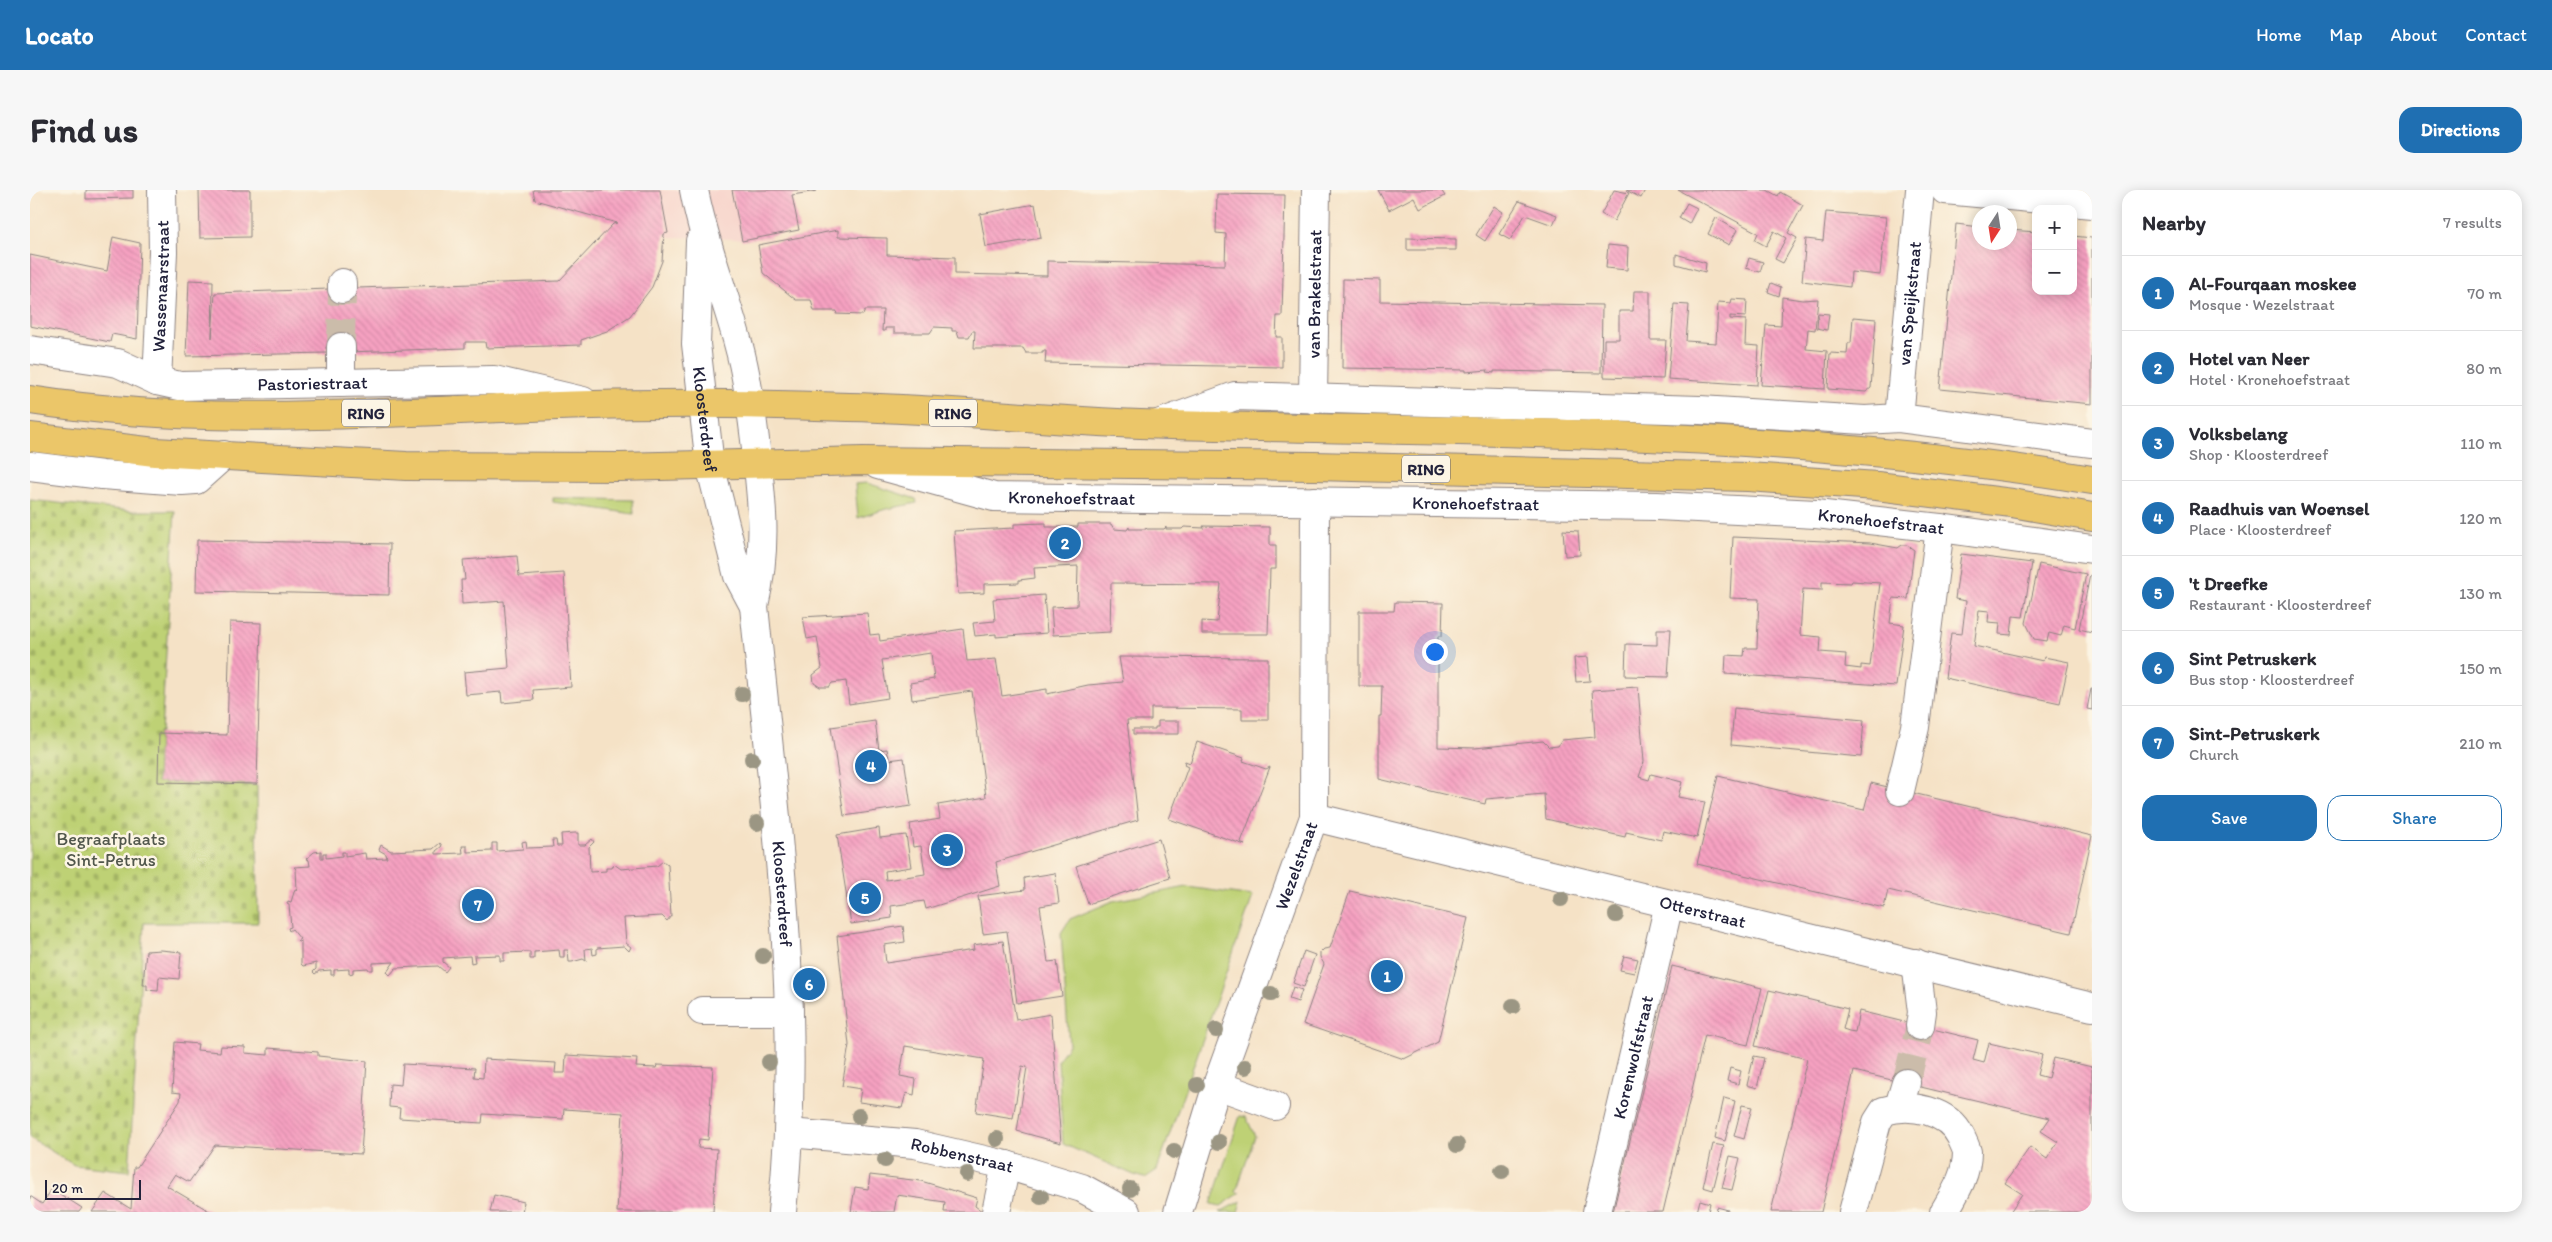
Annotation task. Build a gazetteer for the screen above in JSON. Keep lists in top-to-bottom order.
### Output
{
  "streets": {
    "main road": ["Pastoriestraat", "RING", "Kronehoefstraat"],
    "street": [
      "Wassenaarstraat",
      "van Brakelstraat",
      "van Speijkstraat",
      "Kloosterdreef",
      "Wezelstraat",
      "Otterstraat",
      "Korenwolfstraat",
      "Robbenstraat"
    ]
  },
  "crossings": [
    ["Wassenaarstraat", "Pastoriestraat"],
    ["Pastoriestraat", "RING"],
    ["Pastoriestraat", "Kloosterdreef"],
    ["RING", "Kloosterdreef"],
    ["RING", "Kronehoefstraat"],
    ["Kloosterdreef", "Kronehoefstraat"],
    ["Kloosterdreef", "Robbenstraat"],
    ["Kronehoefstraat", "Wezelstraat"],
    ["Wezelstraat", "Otterstraat"],
    ["Otterstraat", "Korenwolfstraat"]
  ],
  "parks": ["Begraafplaats Sint-Petrus"],
  "scale_bar": "20 m",
  "north": "bottom",
  "page": {
    "header": "Locato",
    "nav": [
      "Home",
      "Map",
      "About",
      "Contact"
    ],
    "buttons": [
      "Directions",
      ["Save", "Share"]
    ],
    "title": "Find us",
    "heading": ["Nearby", "7 results"],
    "map_buttons": ["+", "−"],
    "list": [
      {
        "mark": "1",
        "name": "Al-Fourqaan moskee",
        "note": "Mosque · Wezelstraat",
        "value": "70 m"
      },
      {
        "mark": "2",
        "name": "Hotel van Neer",
        "note": "Hotel · Kronehoefstraat",
        "value": "80 m"
      },
      {
        "mark": "3",
        "name": "Volksbelang",
        "note": "Shop · Kloosterdreef",
        "value": "110 m"
      },
      {
        "mark": "4",
        "name": "Raadhuis van Woensel",
        "note": "Place · Kloosterdreef",
        "value": "120 m"
      },
      {
        "mark": "5",
        "name": "'t Dreefke",
        "note": "Restaurant · Kloosterdreef",
        "value": "130 m"
      },
      {
        "mark": "6",
        "name": "Sint Petruskerk",
        "note": "Bus stop · Kloosterdreef",
        "value": "150 m"
      },
      {
        "mark": "7",
        "name": "Sint-Petruskerk",
        "note": "Church",
        "value": "210 m"
      }
    ],
    "pins": [
      "2",
      "4",
      "3",
      "5",
      "7",
      "1",
      "6"
    ],
    "scale": "20 m"
  }
}
